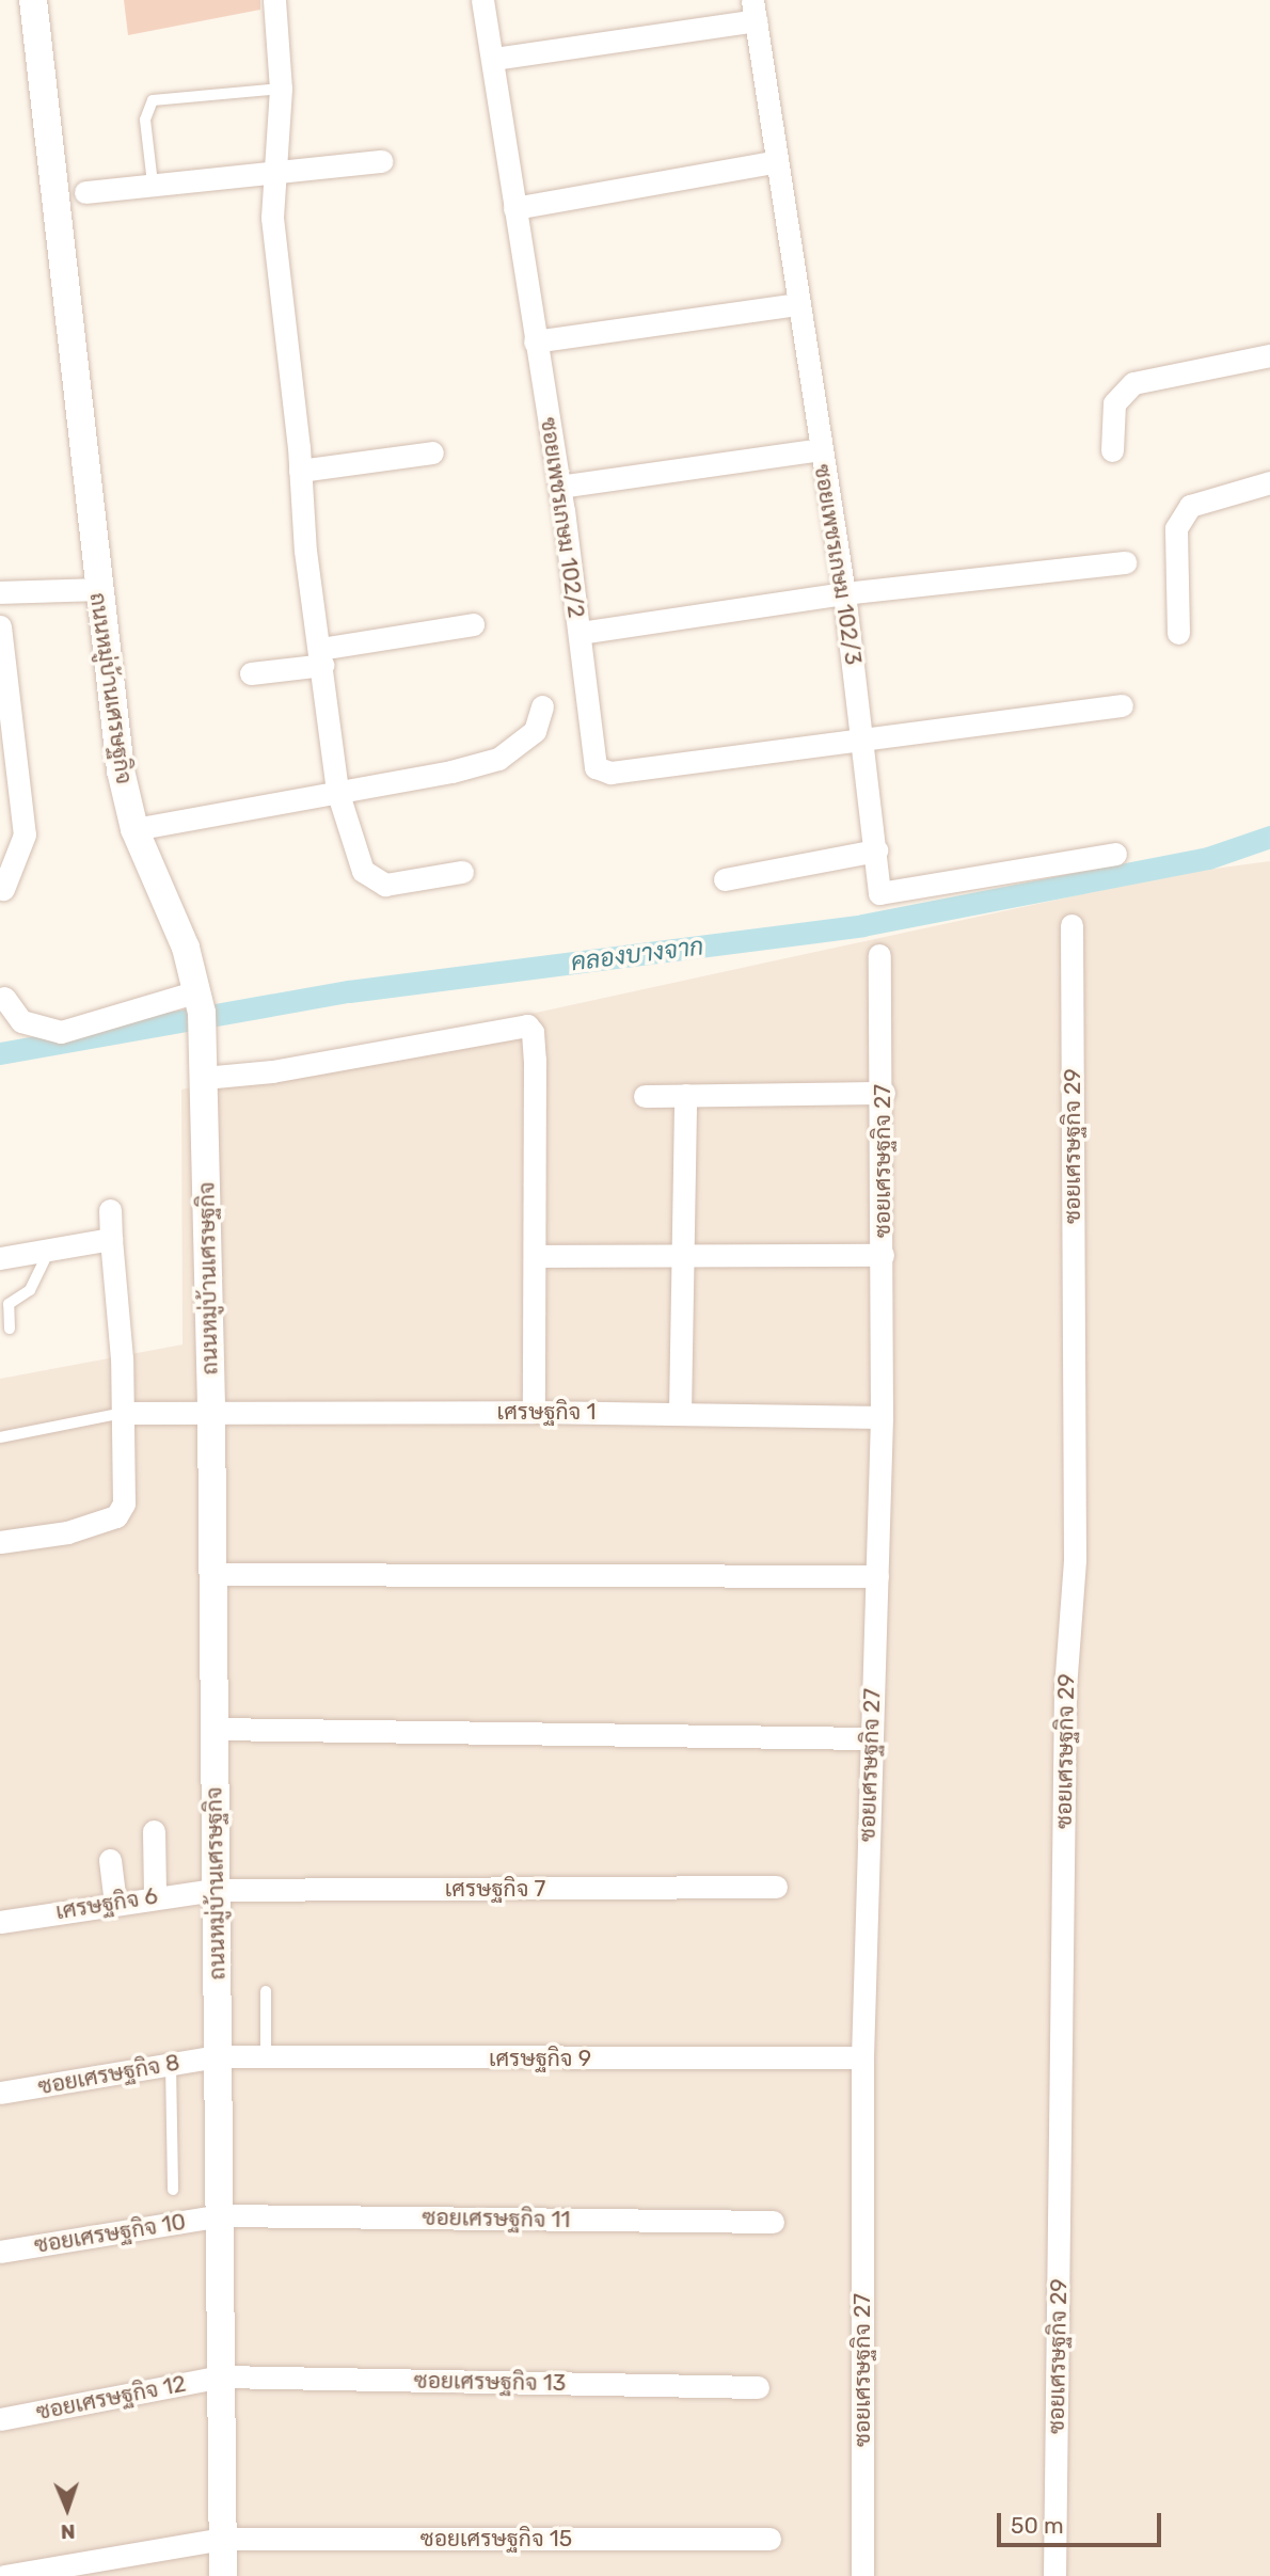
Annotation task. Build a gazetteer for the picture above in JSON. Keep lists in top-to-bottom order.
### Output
{
  "streets": {
    "street": [
      "ซอยเพชรเกษม 102/2",
      "ซอยเพชรเกษม 102/3",
      "ถนนหมู่บ้านเศรษฐกิจ",
      "ซอยเศรษฐกิจ 29",
      "ซอยเศรษฐกิจ 27",
      "เศรษฐกิจ 1",
      "เศรษฐกิจ 7",
      "เศรษฐกิจ 6",
      "เศรษฐกิจ 9",
      "ซอยเศรษฐกิจ 8",
      "ซอยเศรษฐกิจ 11",
      "ซอยเศรษฐกิจ 10",
      "ซอยเศรษฐกิจ 13",
      "ซอยเศรษฐกิจ 12",
      "ซอยเศรษฐกิจ 15"
    ]
  },
  "crossings": [
    ["ซอยเพชรเกษม 102/2", "ซอยเพชรเกษม 102/3"],
    ["ถนนหมู่บ้านเศรษฐกิจ", "เศรษฐกิจ 1"],
    ["ถนนหมู่บ้านเศรษฐกิจ", "เศรษฐกิจ 7"],
    ["ถนนหมู่บ้านเศรษฐกิจ", "เศรษฐกิจ 6"],
    ["ถนนหมู่บ้านเศรษฐกิจ", "เศรษฐกิจ 9"],
    ["ถนนหมู่บ้านเศรษฐกิจ", "ซอยเศรษฐกิจ 8"],
    ["ถนนหมู่บ้านเศรษฐกิจ", "ซอยเศรษฐกิจ 11"],
    ["ถนนหมู่บ้านเศรษฐกิจ", "ซอยเศรษฐกิจ 10"],
    ["ถนนหมู่บ้านเศรษฐกิจ", "ซอยเศรษฐกิจ 13"],
    ["ถนนหมู่บ้านเศรษฐกิจ", "ซอยเศรษฐกิจ 12"],
    ["ถนนหมู่บ้านเศรษฐกิจ", "ซอยเศรษฐกิจ 15"],
    ["ซอยเศรษฐกิจ 27", "เศรษฐกิจ 1"],
    ["ซอยเศรษฐกิจ 27", "เศรษฐกิจ 9"],
    ["เศรษฐกิจ 7", "เศรษฐกิจ 6"],
    ["เศรษฐกิจ 9", "ซอยเศรษฐกิจ 8"],
    ["ซอยเศรษฐกิจ 11", "ซอยเศรษฐกิจ 10"],
    ["ซอยเศรษฐกิจ 13", "ซอยเศรษฐกิจ 12"]
  ],
  "water": ["คลองบางจาก"],
  "scale_bar": "50 m",
  "north": "bottom"
}
